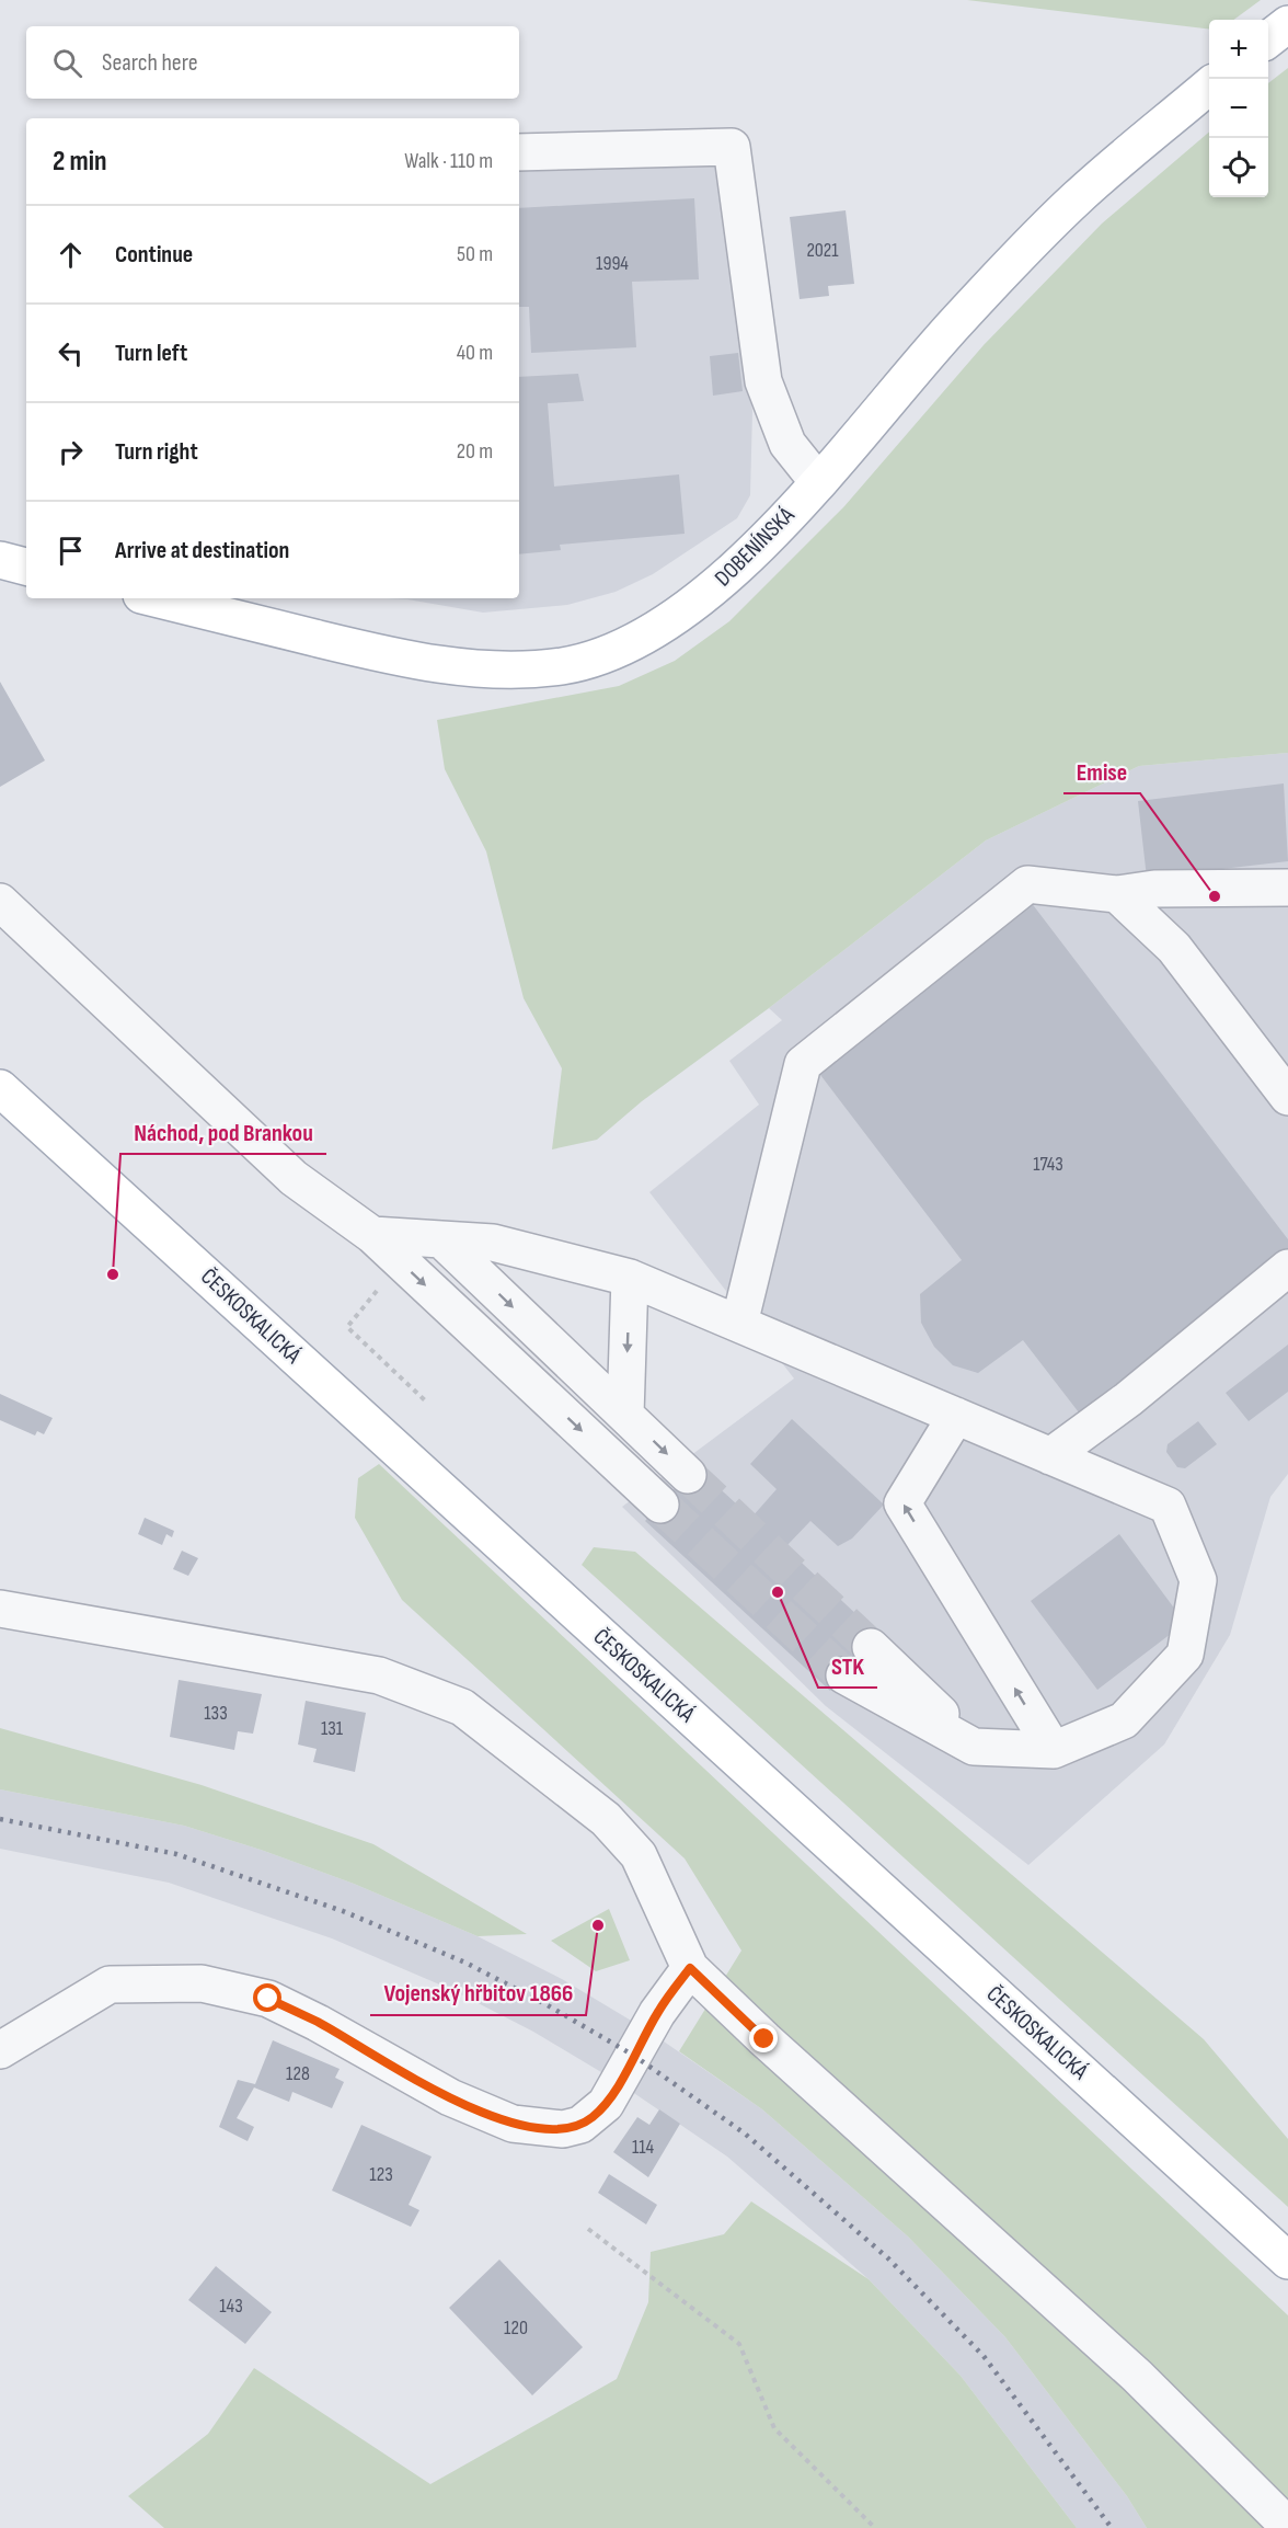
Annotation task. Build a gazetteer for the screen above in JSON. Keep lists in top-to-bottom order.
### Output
{
  "streets": {
    "main road": ["DOBENÍNSKÁ", "ČESKOSKALICKÁ"]
  },
  "places": [
    "Emise",
    "Náchod, pod Brankou",
    "STK",
    "Vojenský hřbitov 1866"
  ],
  "house_numbers": [
    "2021",
    "1994",
    "1743",
    "133",
    "131",
    "128",
    "114",
    "123",
    "143",
    "120"
  ],
  "page": {
    "map_buttons": ["+", "−"],
    "search": "Search here",
    "heading": ["2 min", "Walk · 110 m"],
    "list": [
      ["Continue", "50 m"],
      ["Turn left", "40 m"],
      ["Turn right", "20 m"],
      "Arrive at destination"
    ]
  }
}
